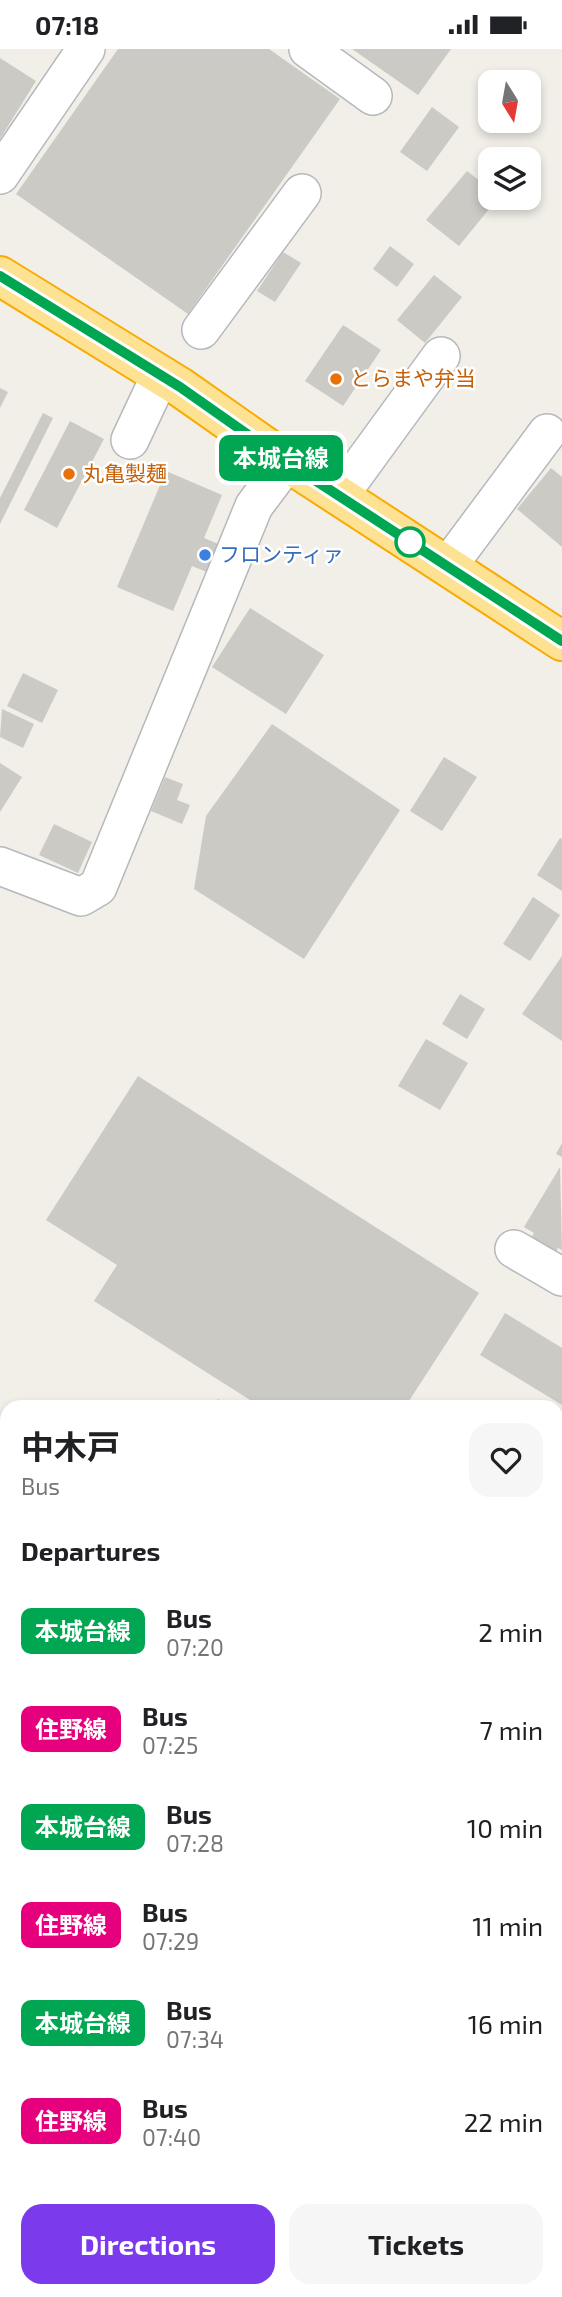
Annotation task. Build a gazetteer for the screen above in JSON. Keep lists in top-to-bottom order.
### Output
{
  "places": ["とらまや弁当", "丸亀製麺", "フロンティァ"],
  "lines": ["bus line 本城台線"],
  "north": "bottom",
  "page": {
    "status": "07:18",
    "on_map": "本城台線",
    "heading": [
      ["中木戸", "Bus"],
      "Departures"
    ],
    "list": [
      {
        "mark": "本城台線",
        "name": "Bus",
        "note": "07:20",
        "value": "2 min"
      },
      {
        "mark": "住野線",
        "name": "Bus",
        "note": "07:25",
        "value": "7 min"
      },
      {
        "mark": "本城台線",
        "name": "Bus",
        "note": "07:28",
        "value": "10 min"
      },
      {
        "mark": "住野線",
        "name": "Bus",
        "note": "07:29",
        "value": "11 min"
      },
      {
        "mark": "本城台線",
        "name": "Bus",
        "note": "07:34",
        "value": "16 min"
      },
      {
        "mark": "住野線",
        "name": "Bus",
        "note": "07:40",
        "value": "22 min"
      }
    ],
    "buttons": ["Directions", "Tickets"]
  }
}
